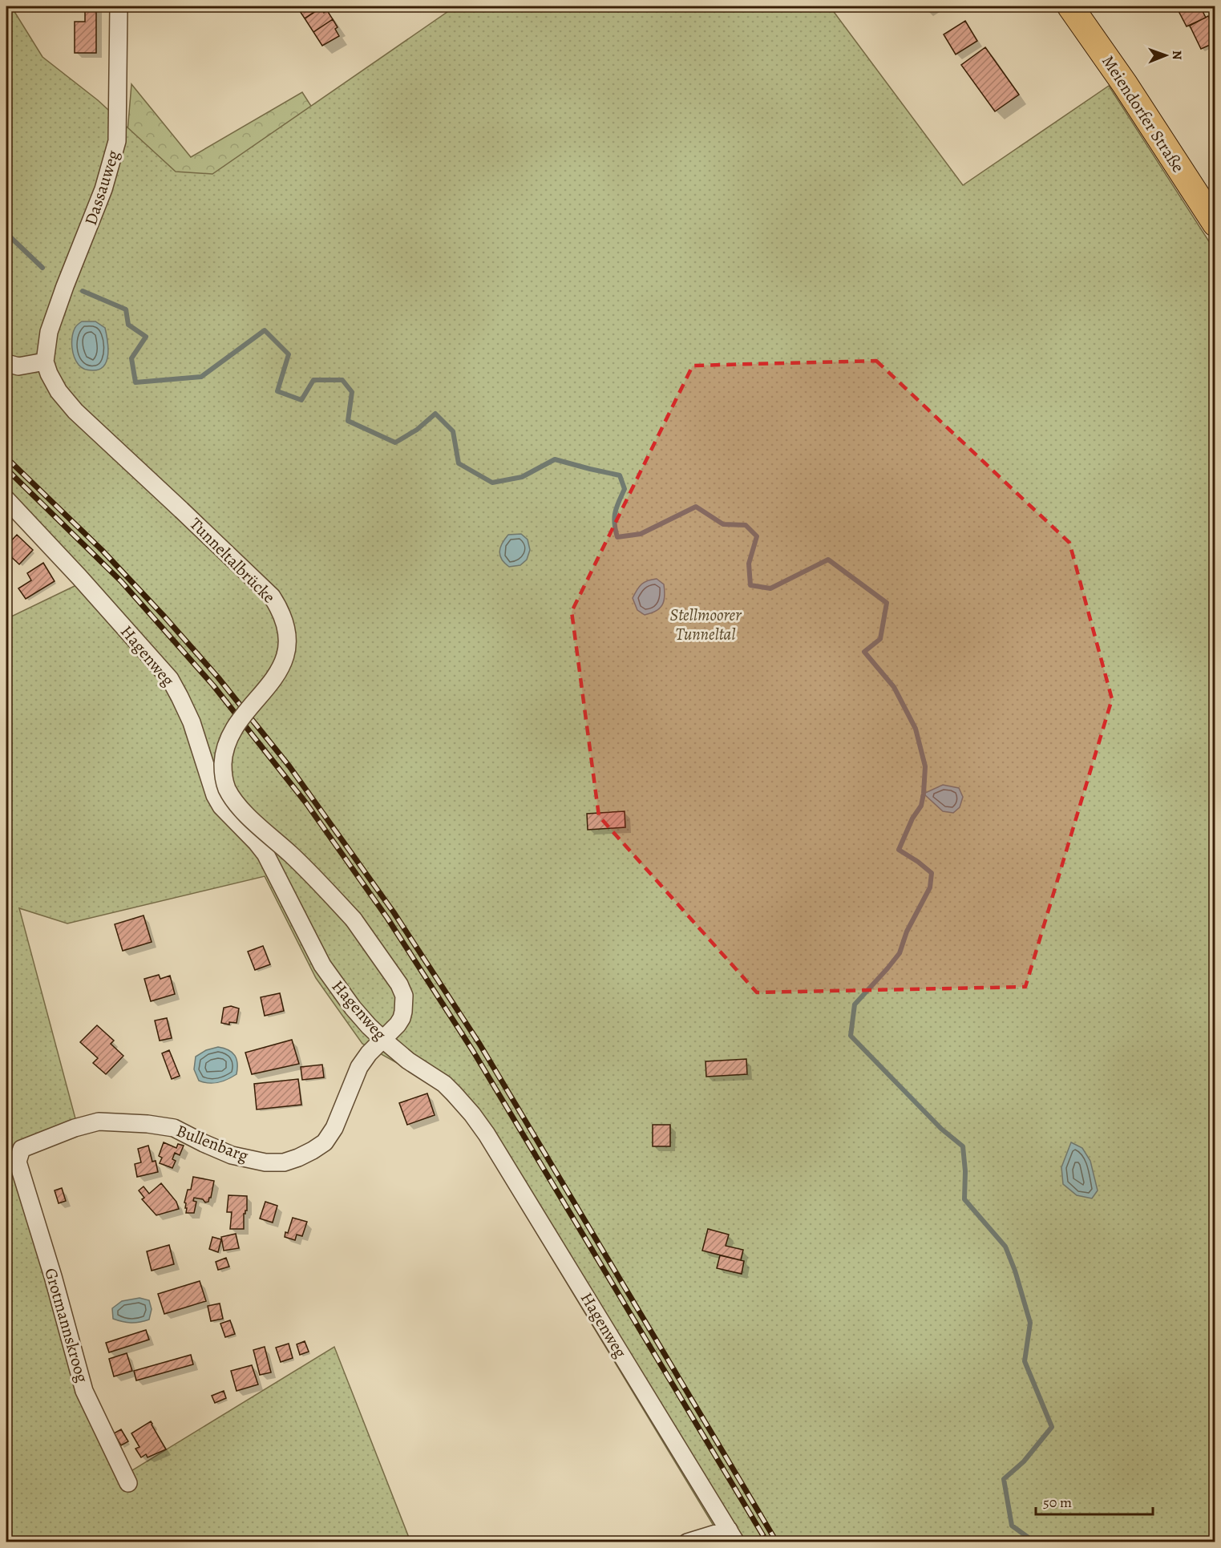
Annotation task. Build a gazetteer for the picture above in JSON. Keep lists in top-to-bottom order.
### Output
{
  "streets": {
    "main road": ["Meiendorfer Straße"],
    "street": [
      "Dassauweg",
      "Tunneltalbrücke",
      "Hagenweg",
      "Bullenbarg",
      "Grotmannskroog"
    ]
  },
  "crossings": [
    ["Dassauweg", "Tunneltalbrücke"],
    ["Tunneltalbrücke", "Hagenweg"],
    ["Tunneltalbrücke", "Bullenbarg"],
    ["Hagenweg", "Bullenbarg"],
    ["Bullenbarg", "Grotmannskroog"]
  ],
  "parks": ["Stellmoorer Tunneltal"],
  "scale_bar": "50 m",
  "north": "right"
}
